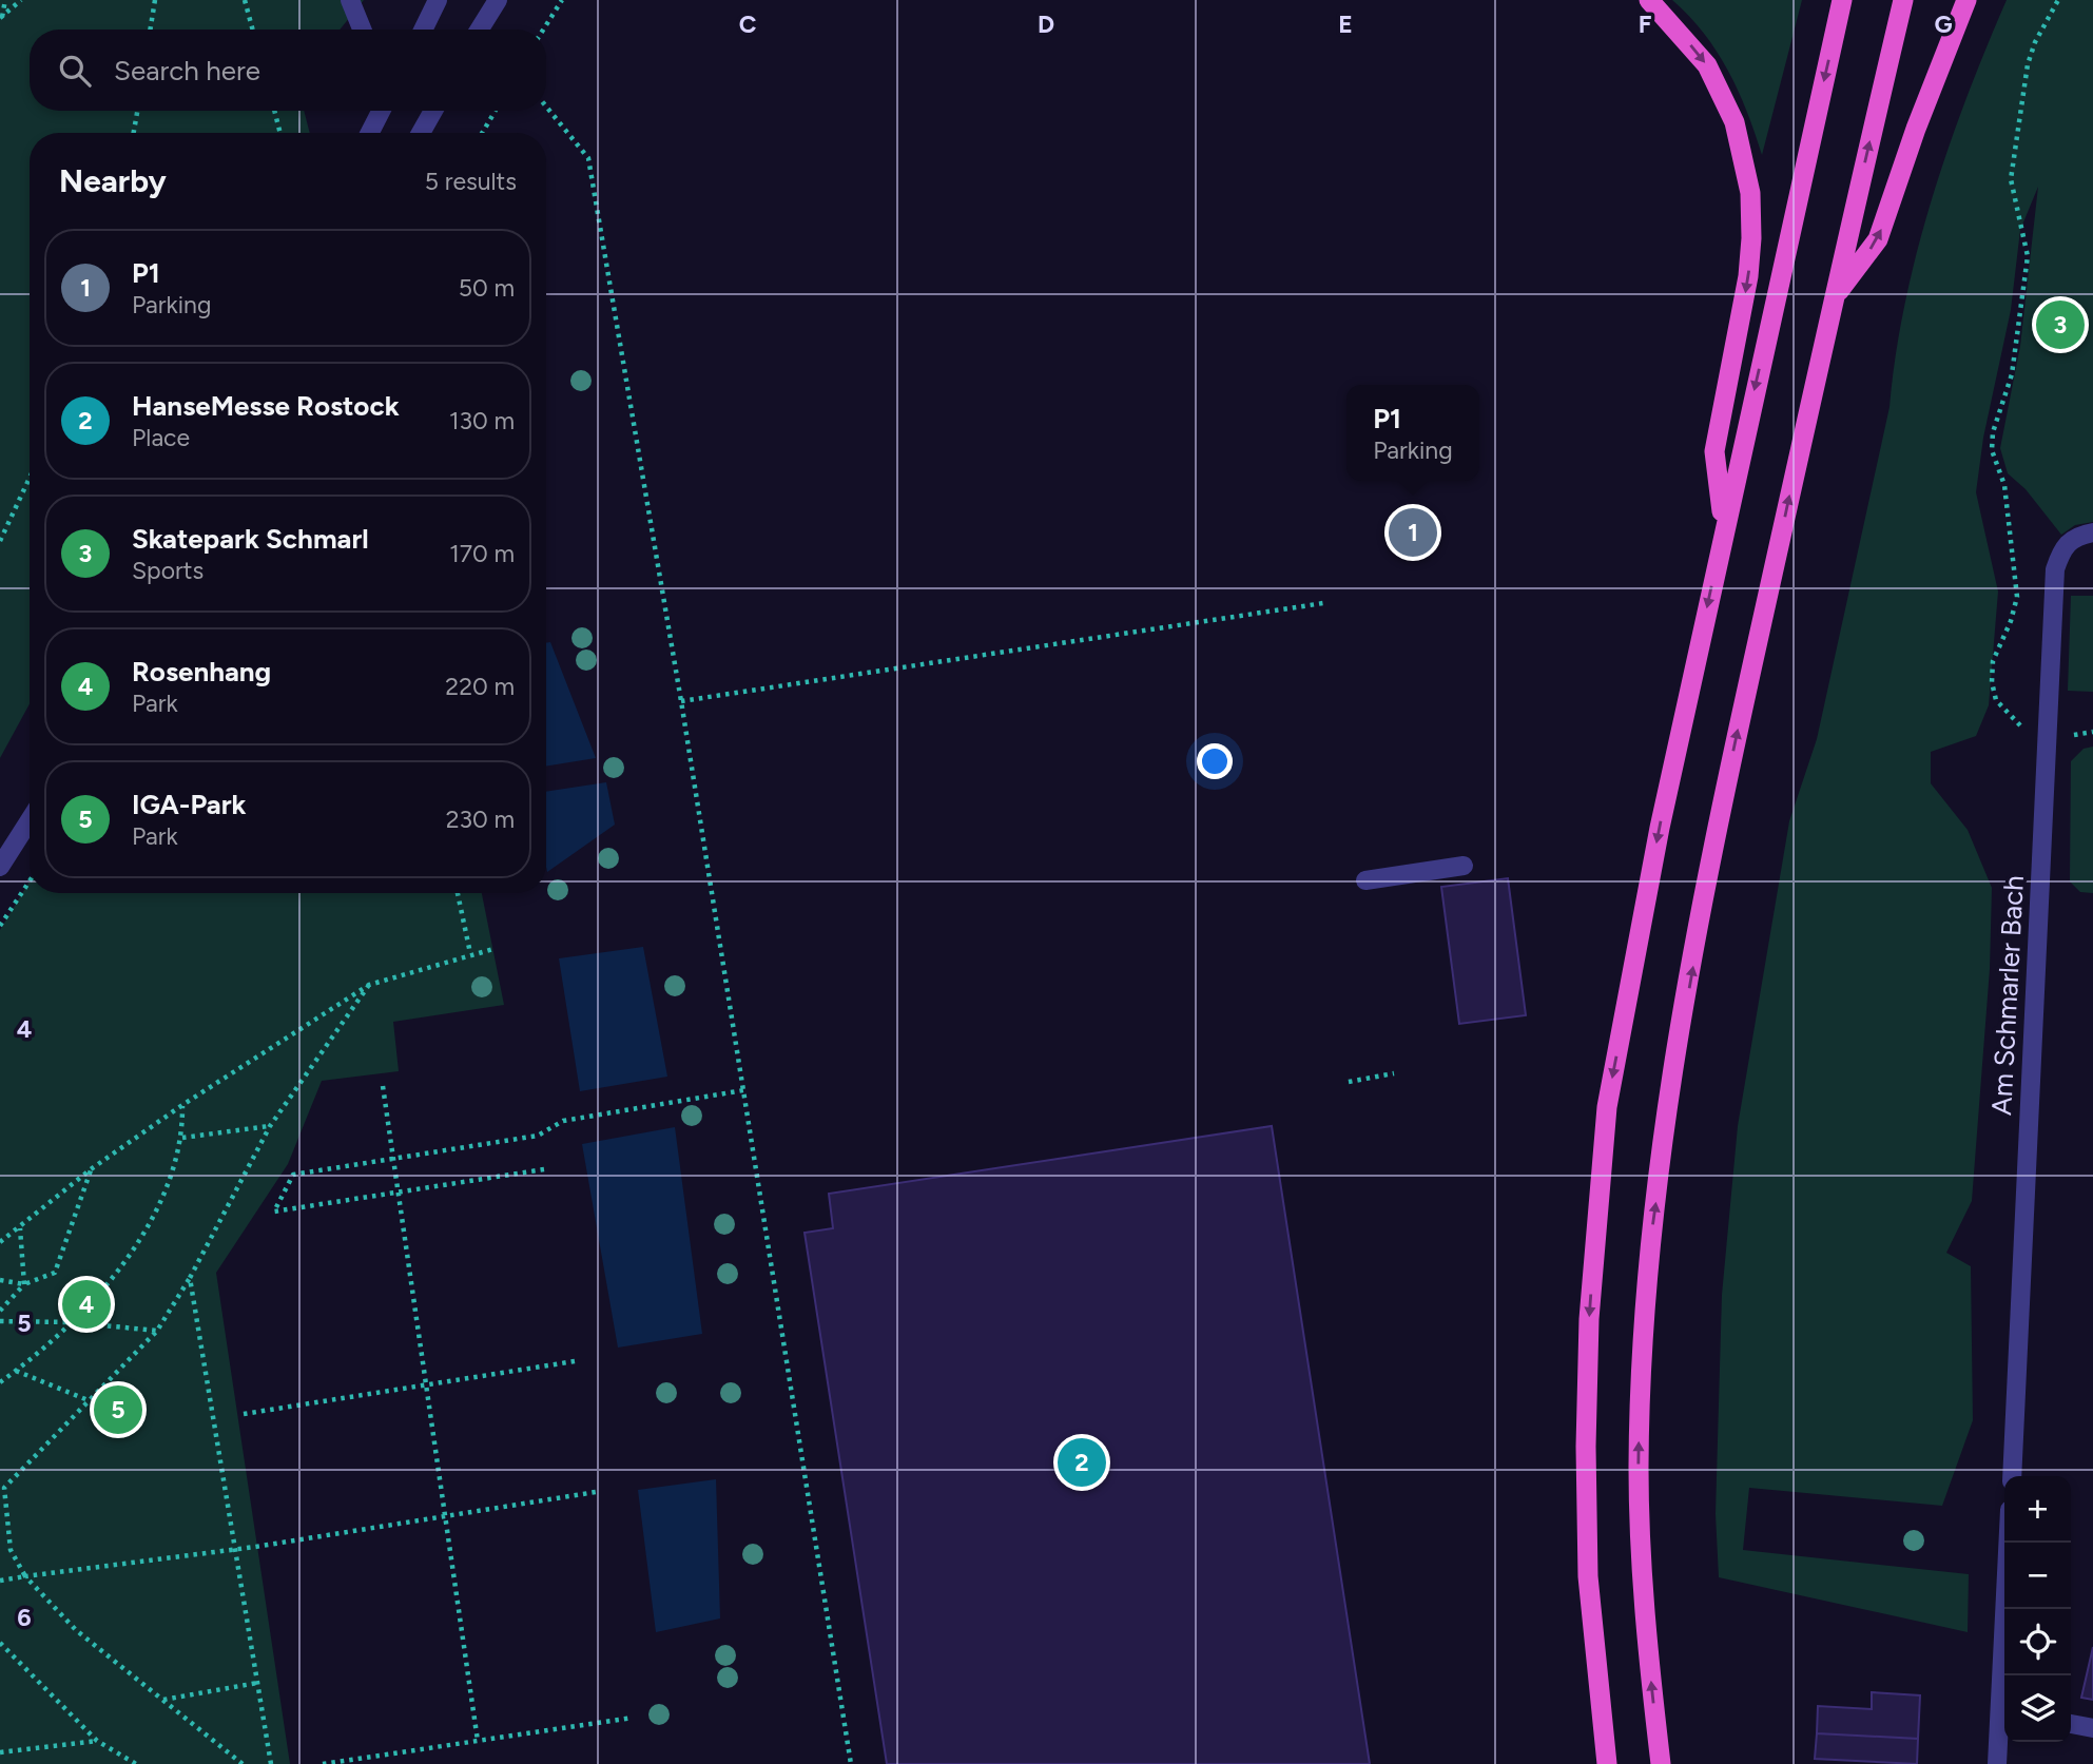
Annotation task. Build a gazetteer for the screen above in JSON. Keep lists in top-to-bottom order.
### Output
{
  "streets": {
    "street": ["Am Schmarler Bach"]
  },
  "page": {
    "search": "Search here",
    "heading": ["Nearby", "5 results"],
    "list": [
      {
        "mark": "1",
        "name": "P1",
        "note": "Parking",
        "value": "50 m"
      },
      {
        "mark": "2",
        "name": "HanseMesse Rostock",
        "note": "Place",
        "value": "130 m"
      },
      {
        "mark": "3",
        "name": "Skatepark Schmarl",
        "note": "Sports",
        "value": "170 m"
      },
      {
        "mark": "4",
        "name": "Rosenhang",
        "note": "Park",
        "value": "220 m"
      },
      {
        "mark": "5",
        "name": "IGA-Park",
        "note": "Park",
        "value": "230 m"
      }
    ],
    "pins": [
      "3",
      "1",
      "4",
      "5",
      "2"
    ],
    "popup": ["P1", "Parking"],
    "map_buttons": ["+", "−"]
  },
  "grid": {
    "columns": [
      "C",
      "D",
      "E",
      "F",
      "G"
    ],
    "rows": ["4", "5", "6"]
  }
}
